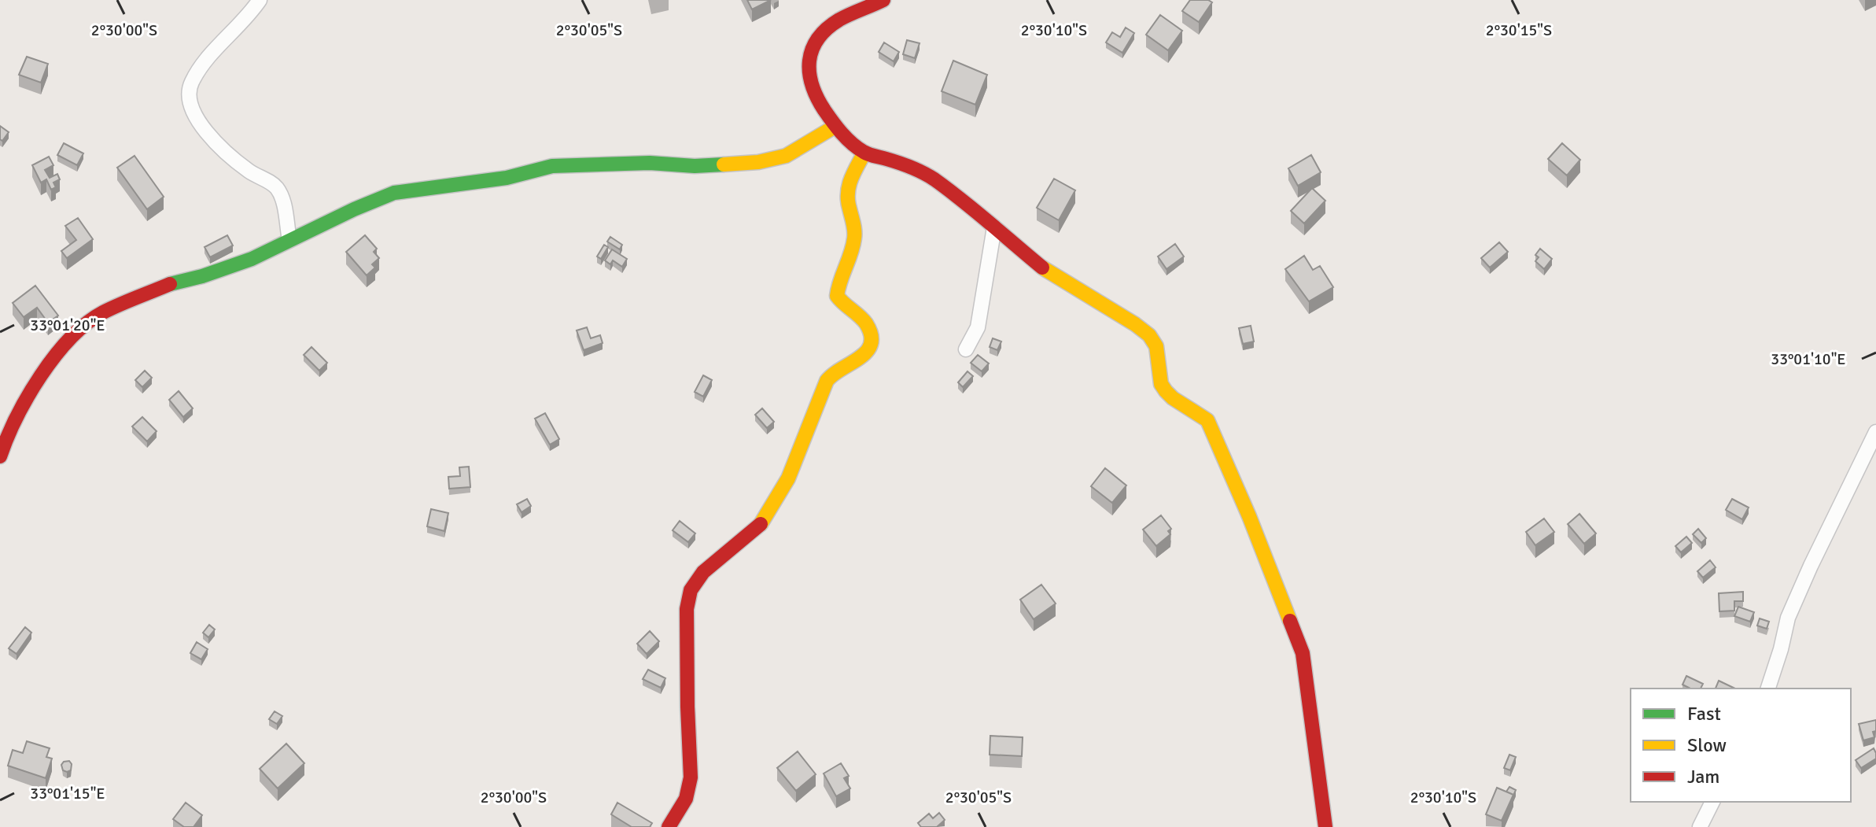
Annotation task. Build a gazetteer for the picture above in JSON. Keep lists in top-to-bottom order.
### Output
{
  "legend": ["Fast", "Slow", "Jam"],
  "coordinates": [
    "2°30'10\"S",
    "2°30'15\"S",
    "2°30'00\"S",
    "2°30'05\"S",
    "33°01'20\"E",
    "33°01'10\"E",
    "33°01'15\"E"
  ]
}
